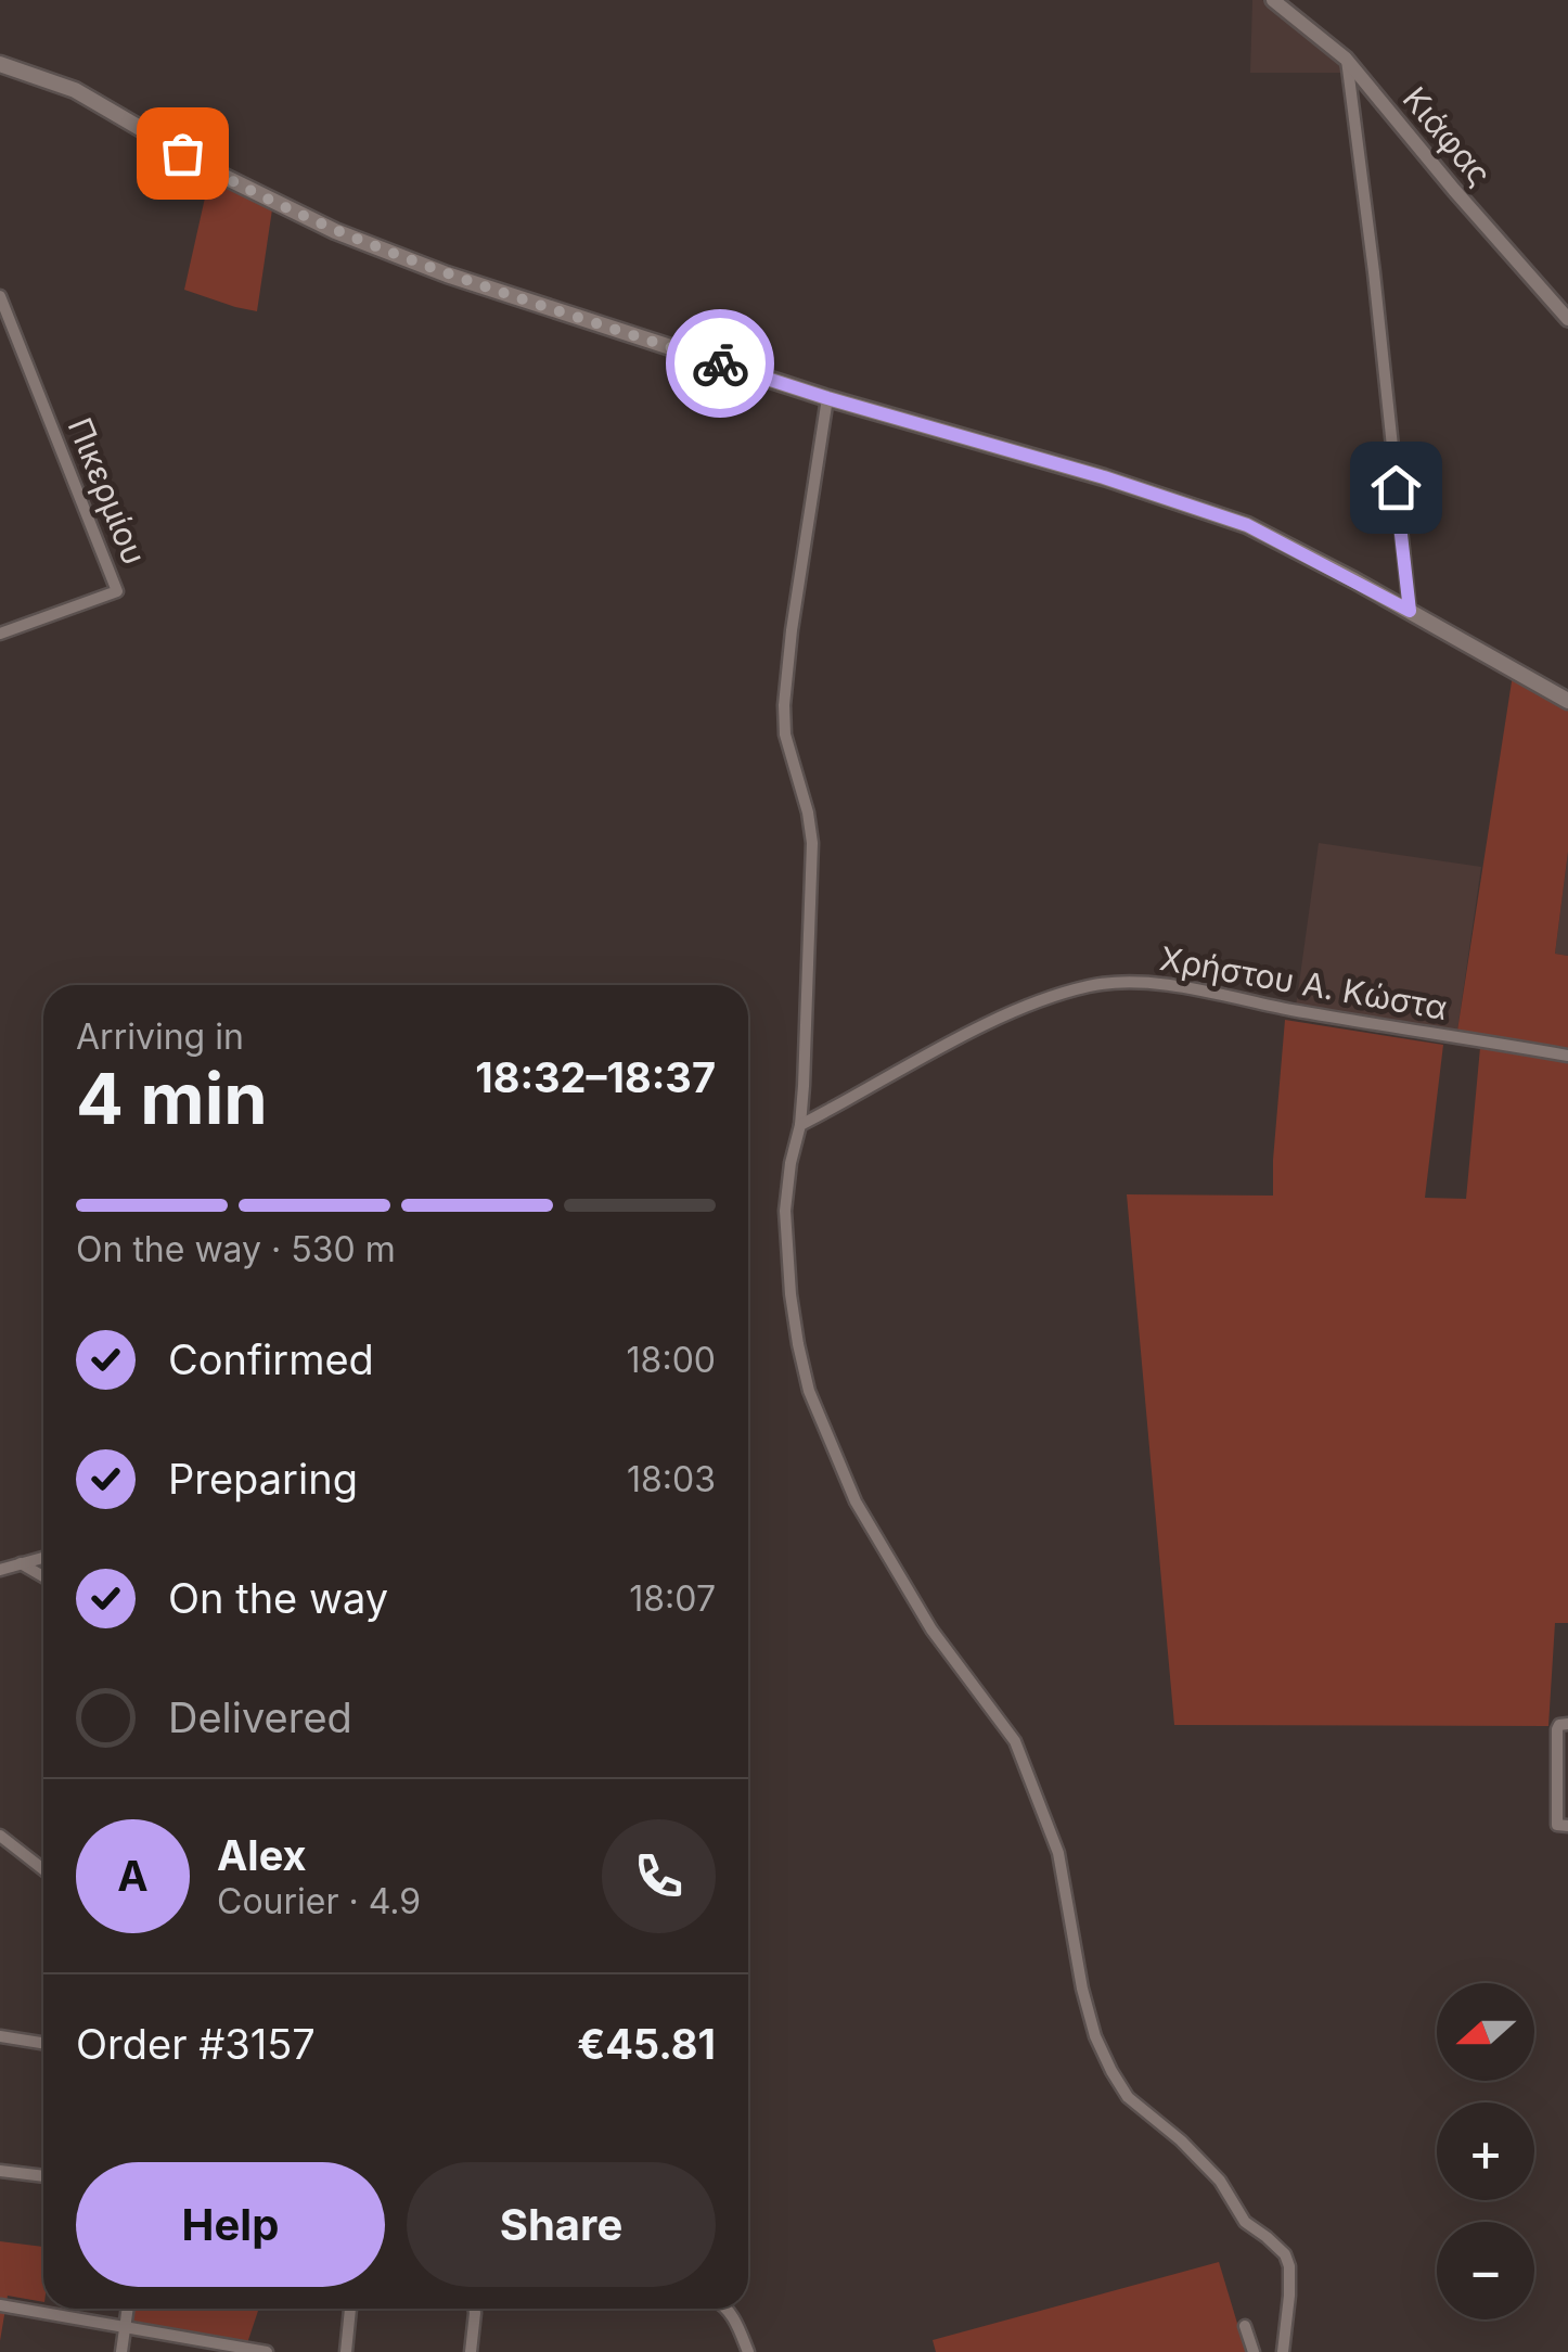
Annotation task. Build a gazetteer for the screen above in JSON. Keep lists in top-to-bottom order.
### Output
{
  "streets": {
    "street": ["Κιάφας", "Πικερμίου", "Χρήστου Α. Κώστα"]
  },
  "north": "left",
  "page": {
    "heading": ["4 min", "Arriving in", "18:32–18:37"],
    "panel": [
      "Alex",
      "Courier · 4.9",
      "Order #3157",
      "€45.81"
    ],
    "bar": "On the way · 530 m",
    "list": [
      ["Confirmed", "18:00"],
      ["Preparing", "18:03"],
      ["On the way", "18:07"],
      "Delivered"
    ],
    "round": "A",
    "map_buttons": ["+", "−"],
    "buttons": ["Help", "Share"]
  }
}
